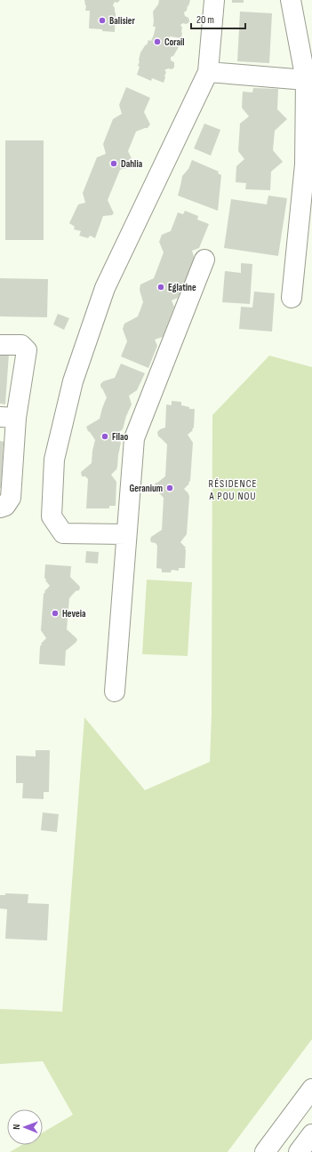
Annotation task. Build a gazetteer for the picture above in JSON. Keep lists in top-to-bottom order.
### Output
{
  "districts": ["RÉSIDENCE A POU NOU"],
  "places": [
    "Balisier",
    "Corail",
    "Dahlia",
    "Eglatine",
    "Filao",
    "Geranium",
    "Heveia"
  ],
  "scale_bar": "20 m",
  "north": "left"
}
